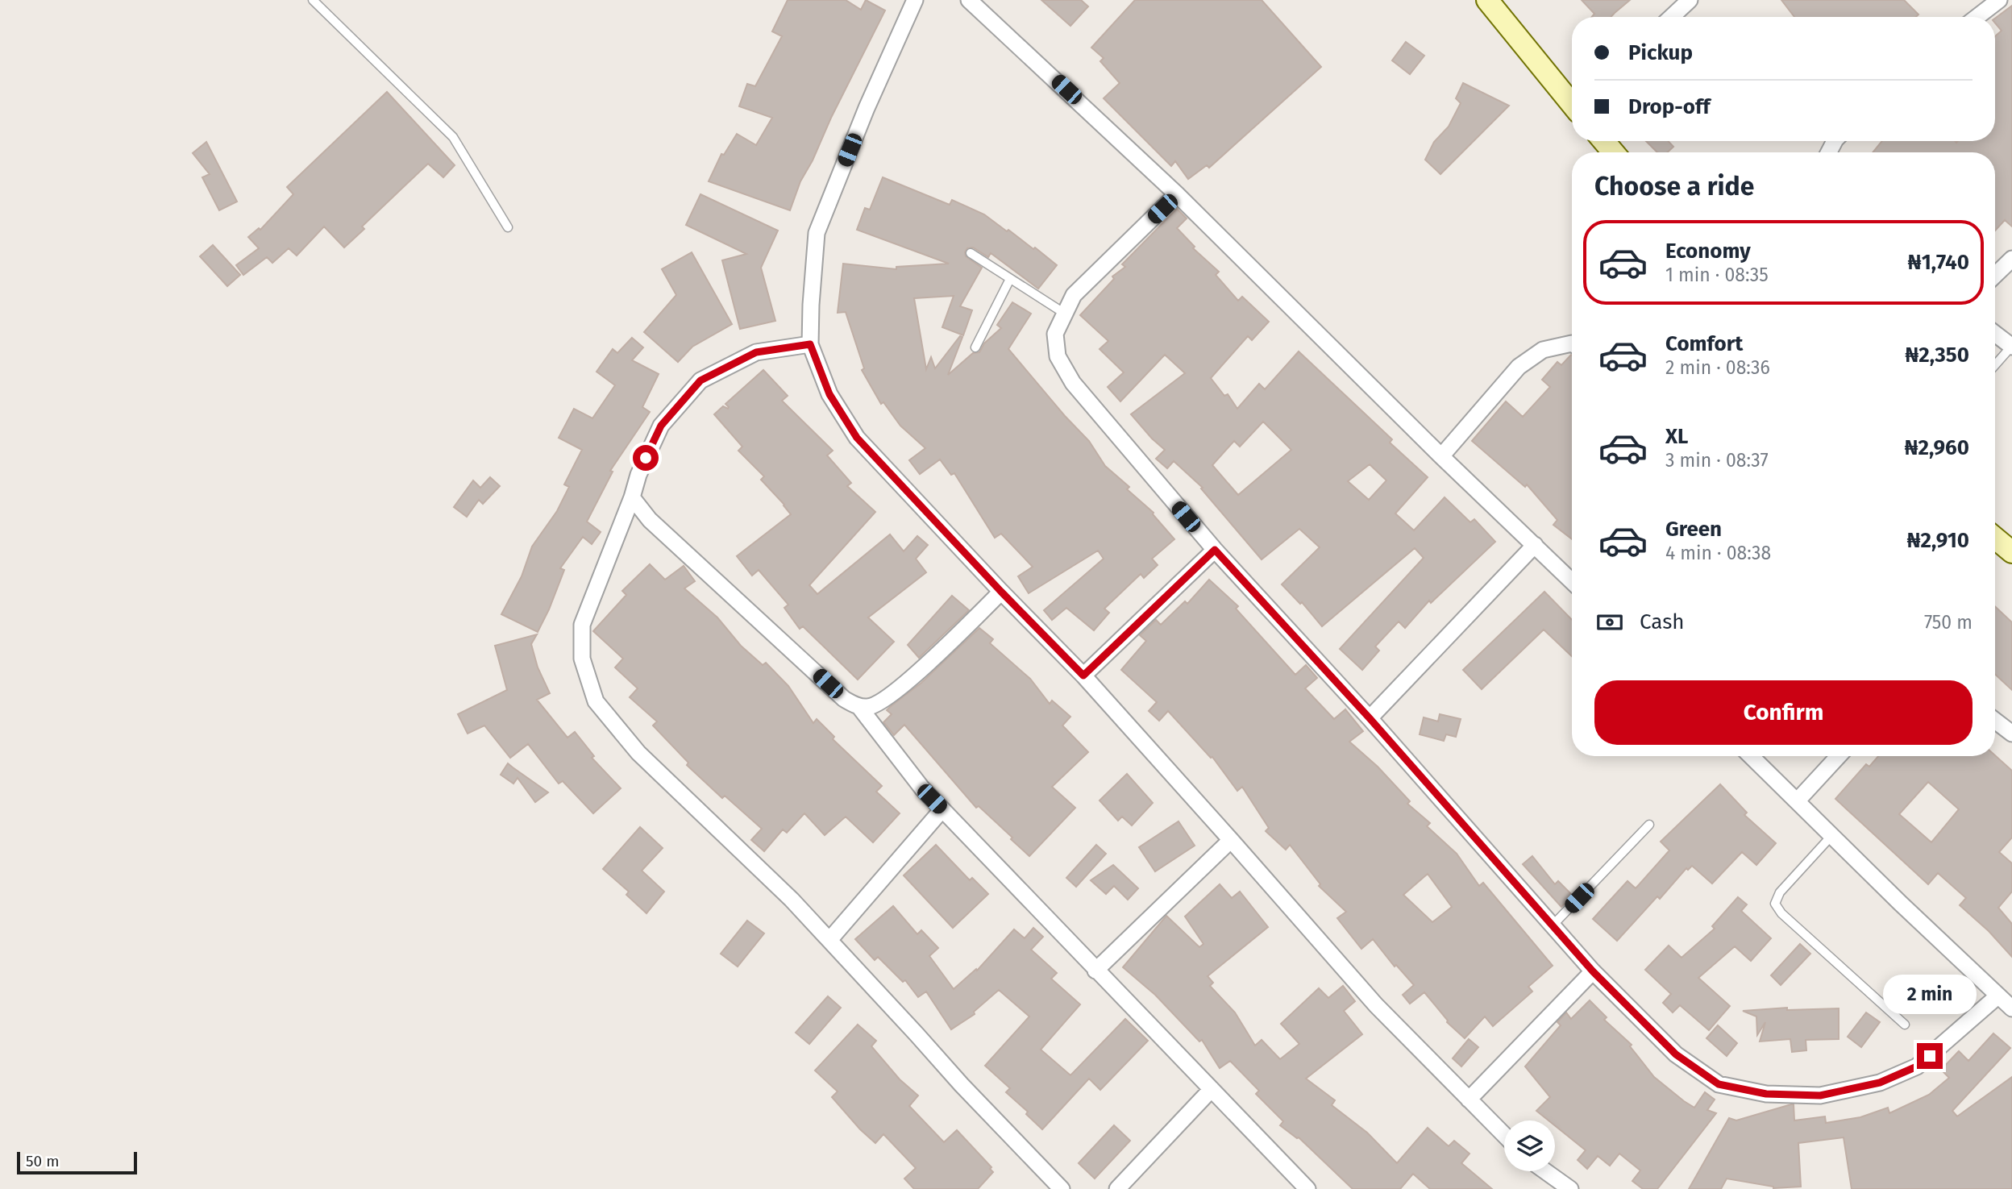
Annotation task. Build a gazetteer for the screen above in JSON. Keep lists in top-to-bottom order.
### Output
{
  "scale_bar": "50 m",
  "page": {
    "banner": ["Pickup", "Drop-off"],
    "heading": "Choose a ride",
    "list": [
      {
        "name": "Economy",
        "note": "1 min · 08:35",
        "value": "₦1,740"
      },
      {
        "name": "Comfort",
        "note": "2 min · 08:36",
        "value": "₦2,350"
      },
      {
        "name": "XL",
        "note": "3 min · 08:37",
        "value": "₦2,960"
      },
      {
        "name": "Green",
        "note": "4 min · 08:38",
        "value": "₦2,910"
      }
    ],
    "pay": ["Cash", "750 m"],
    "buttons": "Confirm",
    "bubble": "2 min",
    "scale": "50 m"
  }
}
